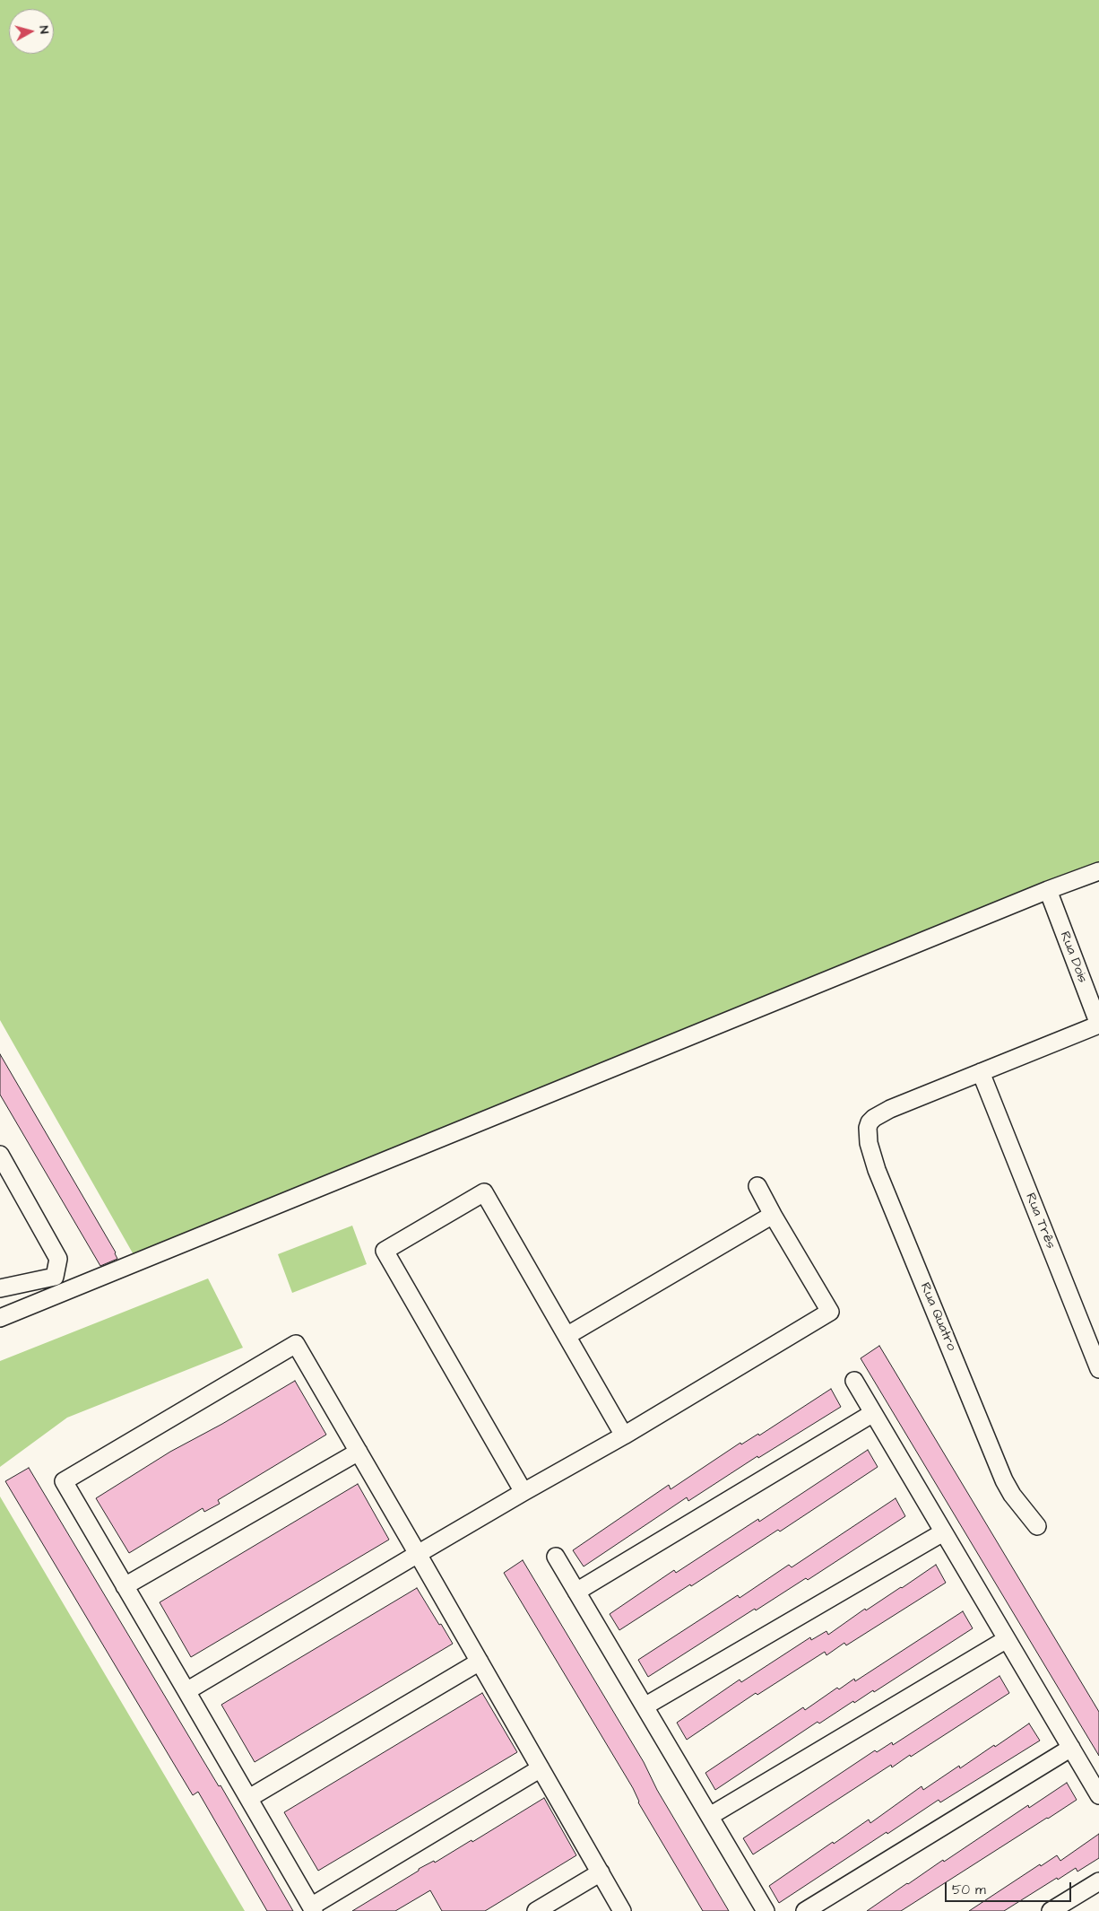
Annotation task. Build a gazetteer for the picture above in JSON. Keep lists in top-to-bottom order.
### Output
{
  "streets": {
    "street": ["Rua Dois", "Rua Três", "Rua Quatro"]
  },
  "crossings": [
    ["Rua Três", "Rua Quatro"]
  ],
  "scale_bar": "50 m",
  "north": "right"
}
